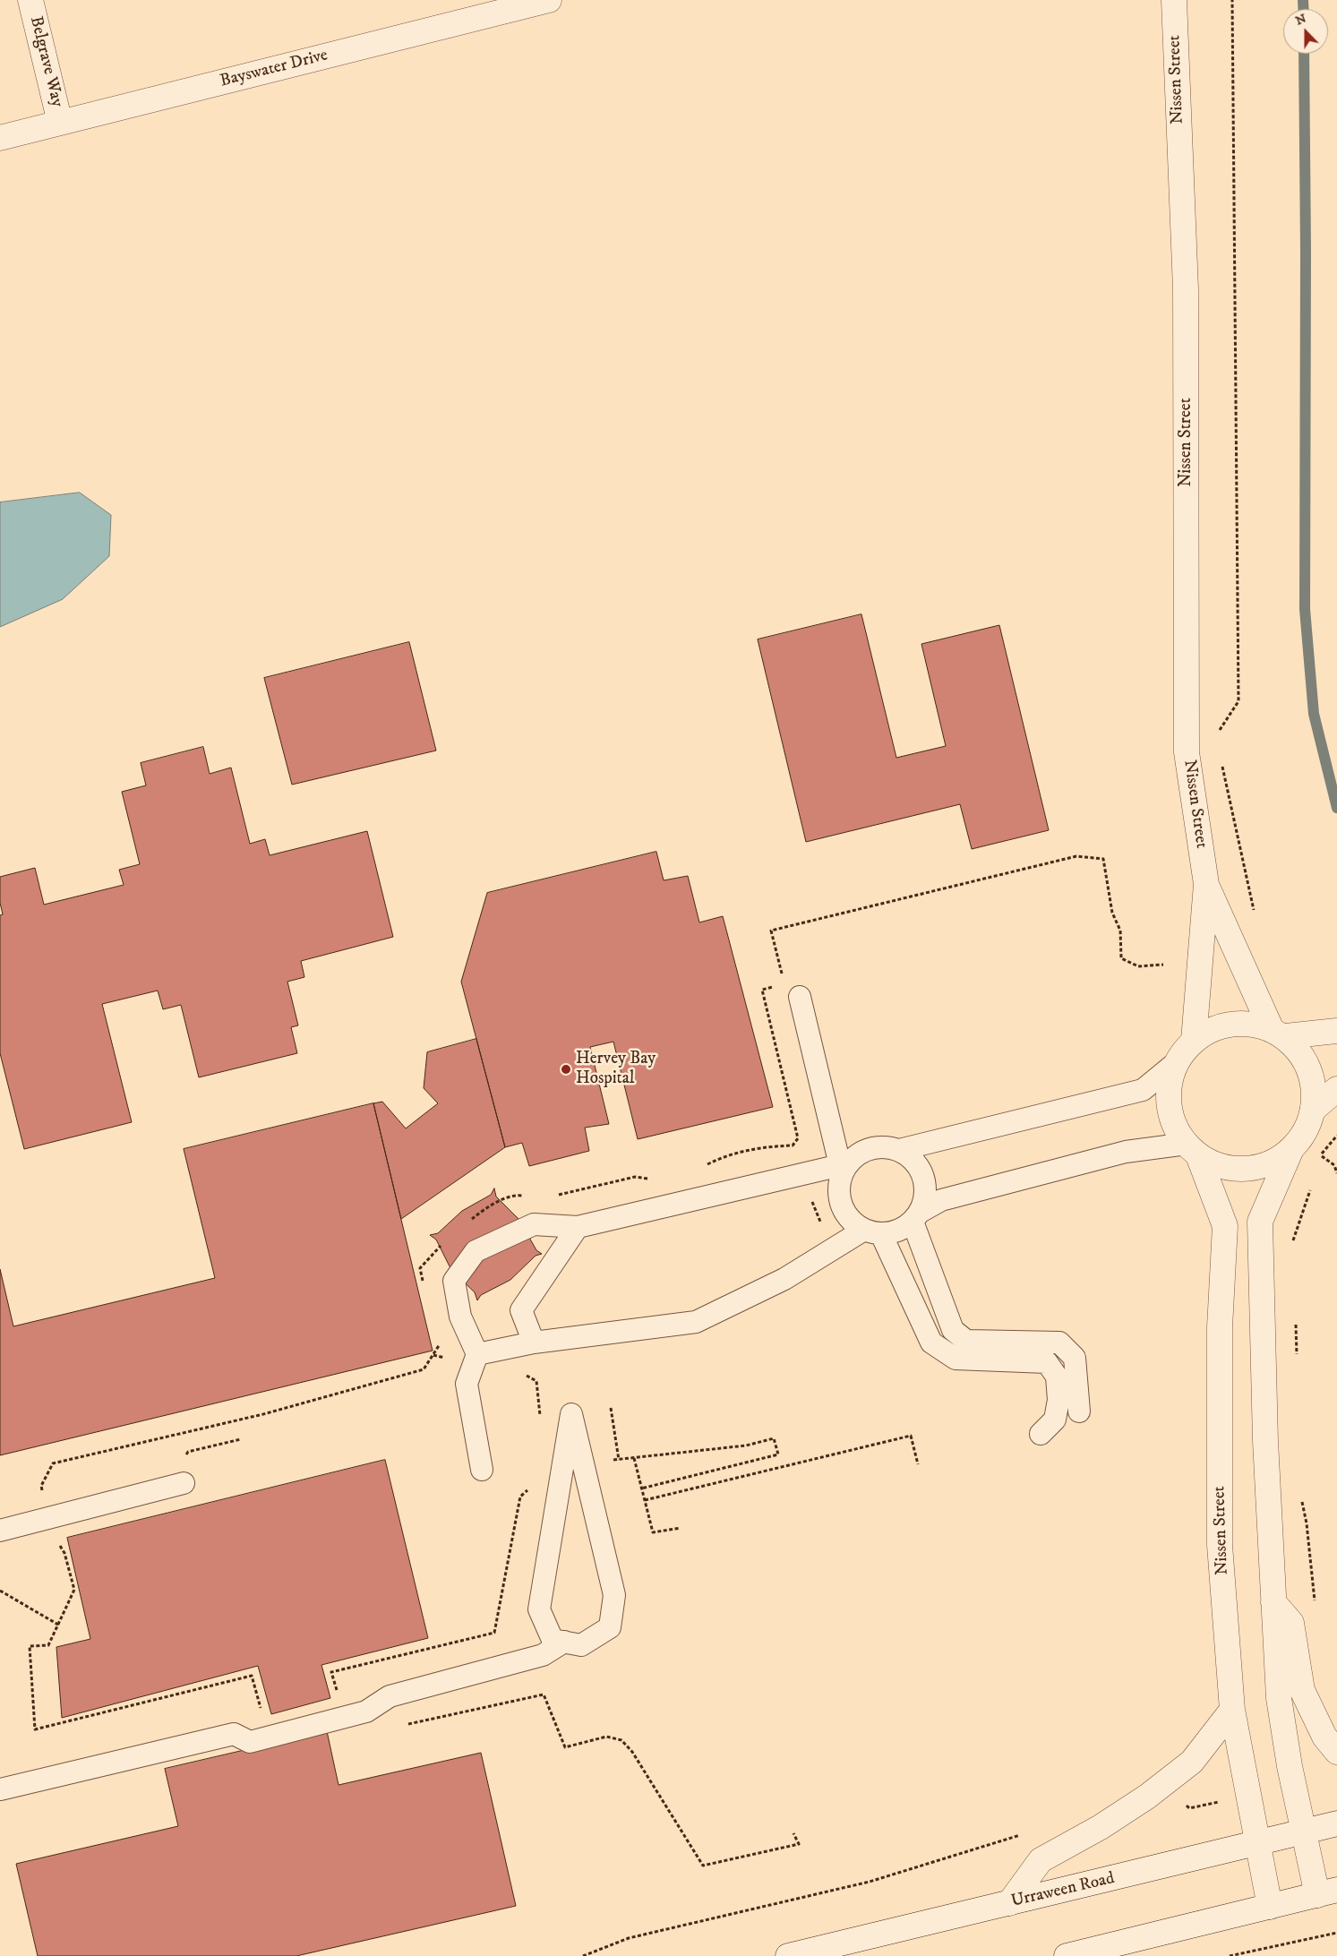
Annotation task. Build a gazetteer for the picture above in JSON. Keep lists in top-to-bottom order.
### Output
{
  "streets": {
    "street": [
      "Belgrave Way",
      "Bayswater Drive",
      "Nissen Street",
      "Urraween Road"
    ]
  },
  "crossings": [
    ["Belgrave Way", "Bayswater Drive"],
    ["Nissen Street", "Urraween Road"]
  ],
  "places": ["Hervey Bay Hospital"],
  "north": "top"
}
